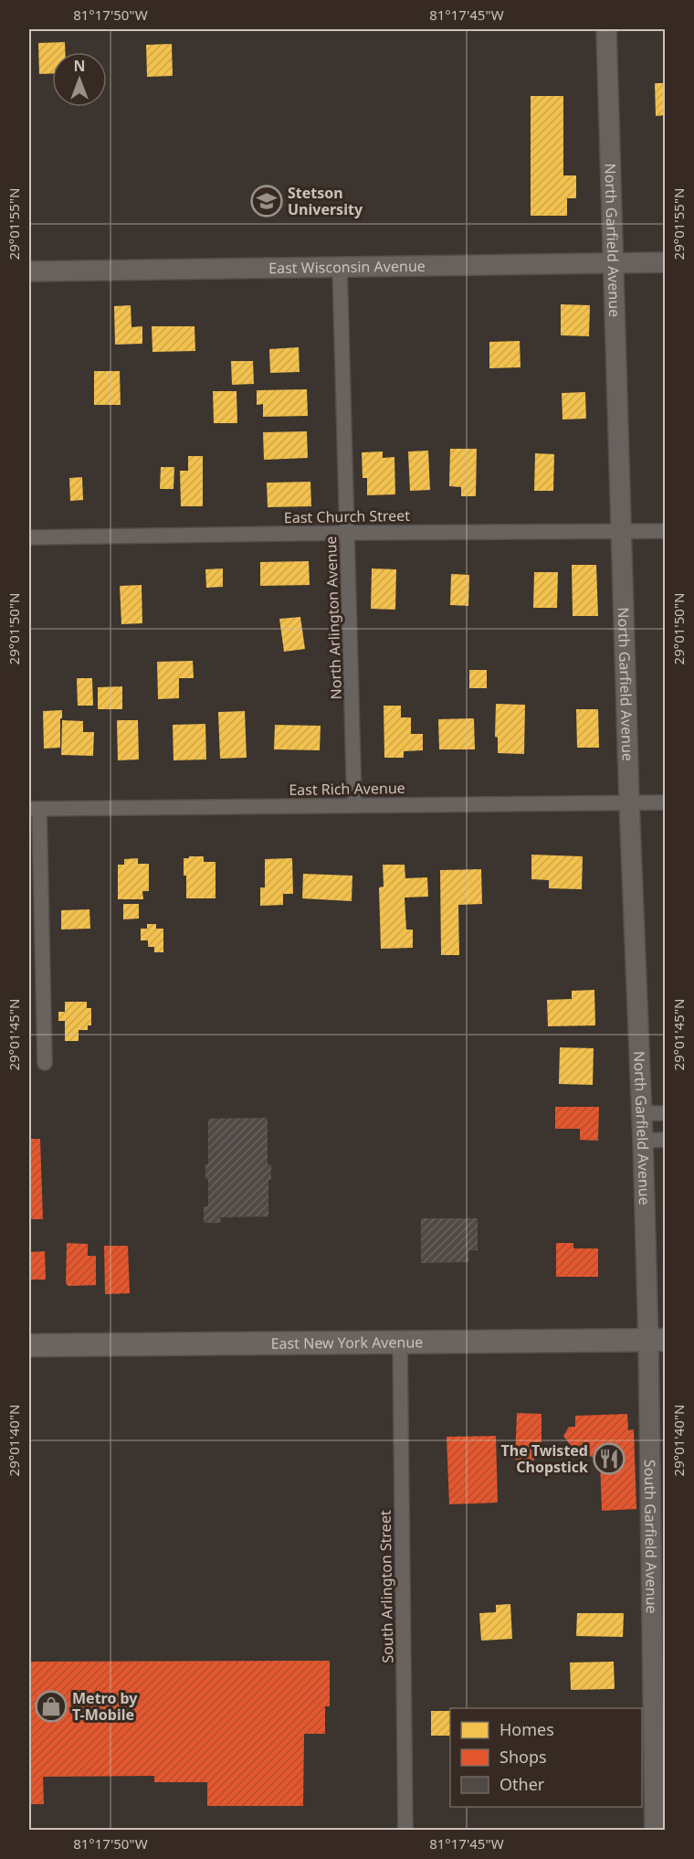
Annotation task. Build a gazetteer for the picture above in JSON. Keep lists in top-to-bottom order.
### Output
{
  "streets": {
    "main road": ["East New York Avenue"],
    "street": [
      "North Garfield Avenue",
      "East Wisconsin Avenue",
      "East Church Street",
      "North Arlington Avenue",
      "East Rich Avenue",
      "South Garfield Avenue",
      "South Arlington Street"
    ]
  },
  "crossings": [
    ["North Garfield Avenue", "East Wisconsin Avenue"],
    ["North Garfield Avenue", "East Church Street"],
    ["North Garfield Avenue", "East Rich Avenue"],
    ["North Garfield Avenue", "East New York Avenue"],
    ["North Garfield Avenue", "South Garfield Avenue"],
    ["East Wisconsin Avenue", "North Arlington Avenue"],
    ["East Church Street", "North Arlington Avenue"],
    ["North Arlington Avenue", "East Rich Avenue"],
    ["East New York Avenue", "South Garfield Avenue"],
    ["East New York Avenue", "South Arlington Street"]
  ],
  "places": {
    "school or university": ["Stetson University"],
    "restaurant": ["The Twisted Chopstick"],
    "shop": ["Metro by T-Mobile"]
  },
  "legend": ["Homes", "Shops", "Other"],
  "north": "top",
  "coordinates": [
    "81°17'50\"W",
    "81°17'45\"W",
    "29°01'55\"N",
    "29°01'50\"N",
    "29°01'45\"N",
    "29°01'40\"N"
  ]
}
